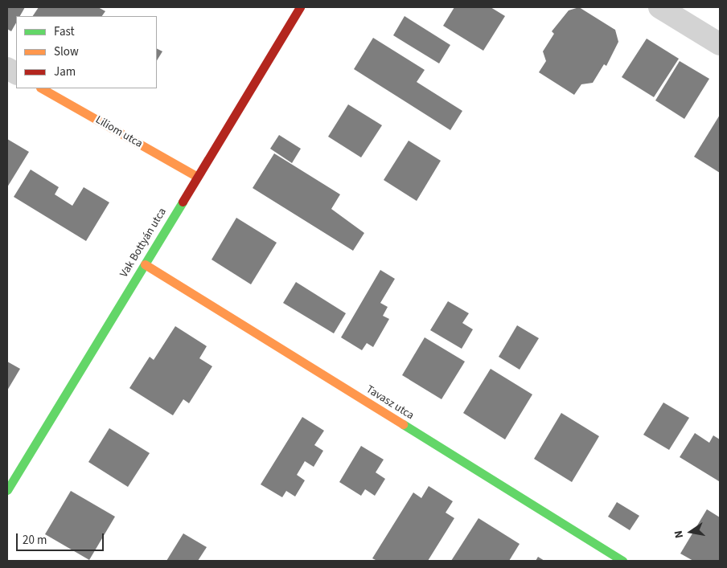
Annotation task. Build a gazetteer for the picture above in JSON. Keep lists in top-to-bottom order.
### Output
{
  "streets": {
    "street": ["Liliom utca", "Vak Bottyán utca", "Tavasz utca"]
  },
  "crossings": [
    ["Liliom utca", "Vak Bottyán utca"],
    ["Vak Bottyán utca", "Tavasz utca"]
  ],
  "legend": ["Fast", "Slow", "Jam"],
  "scale_bar": "20 m",
  "north": "left"
}
